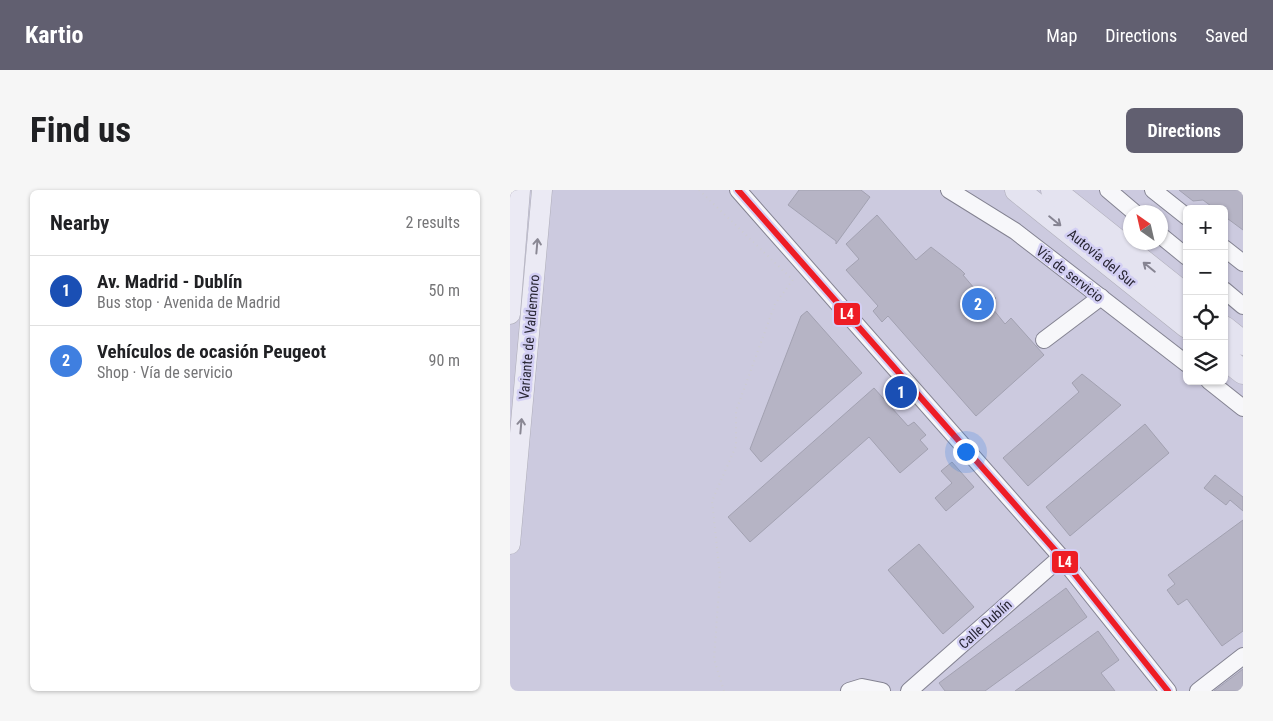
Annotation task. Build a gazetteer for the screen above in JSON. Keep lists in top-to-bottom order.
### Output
{
  "streets": {
    "highway": ["Autovía del Sur"],
    "main road": ["Variante de Valdemoro"],
    "street": ["Vía de servicio", "Calle Dublín"]
  },
  "lines": ["transit line L4"],
  "north": "top left",
  "page": {
    "header": "Kartio",
    "nav": ["Map", "Directions", "Saved"],
    "buttons": "Directions",
    "title": "Find us",
    "heading": ["Nearby", "2 results"],
    "map_buttons": ["+", "−"],
    "list": [
      {
        "mark": "1",
        "name": "Av. Madrid - Dublín",
        "note": "Bus stop · Avenida de Madrid",
        "value": "50 m"
      },
      {
        "mark": "2",
        "name": "Vehículos de ocasión Peugeot",
        "note": "Shop · Vía de servicio",
        "value": "90 m"
      }
    ],
    "pins": ["2", "1"]
  }
}
